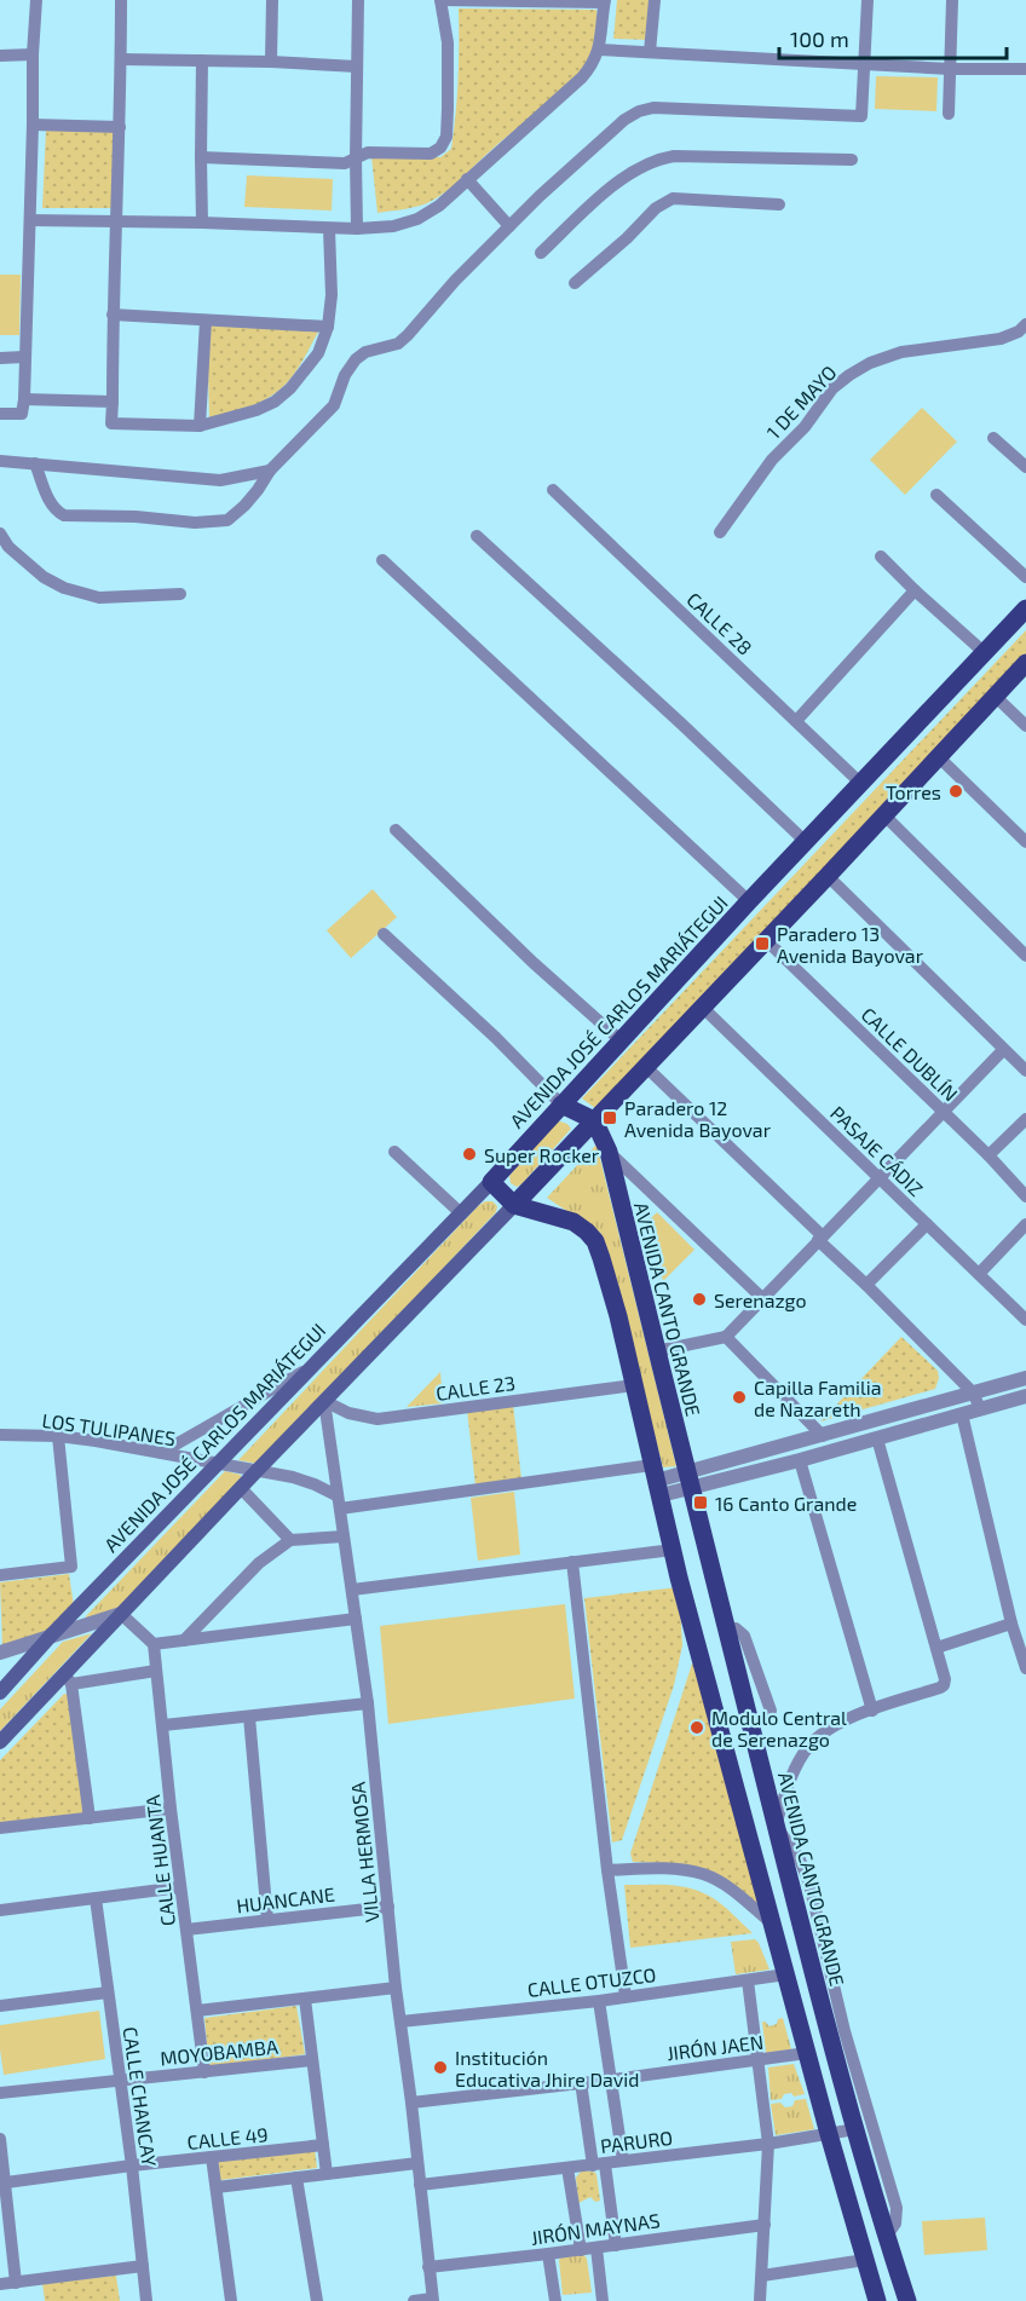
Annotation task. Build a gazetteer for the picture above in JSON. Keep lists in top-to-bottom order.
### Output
{
  "streets": {
    "main road": ["AVENIDA JOSÉ CARLOS MARIÁTEGUI", "AVENIDA CANTO GRANDE"],
    "street": [
      "1 DE MAYO",
      "CALLE 28",
      "CALLE DUBLÍN",
      "PASAJE CÁDIZ",
      "CALLE 23",
      "LOS TULIPANES",
      "VILLA HERMOSA",
      "CALLE HUANTA",
      "HUANCANE",
      "CALLE OTUZCO",
      "JIRÓN JAEN",
      "MOYOBAMBA",
      "CALLE CHANCAY",
      "CALLE 49",
      "PARURO",
      "JIRÓN MAYNAS"
    ]
  },
  "crossings": [
    ["CALLE 28", "AVENIDA JOSÉ CARLOS MARIÁTEGUI"],
    ["AVENIDA JOSÉ CARLOS MARIÁTEGUI", "LOS TULIPANES"],
    ["AVENIDA CANTO GRANDE", "PARURO"],
    ["CALLE 23", "VILLA HERMOSA"],
    ["LOS TULIPANES", "VILLA HERMOSA"],
    ["VILLA HERMOSA", "HUANCANE"],
    ["VILLA HERMOSA", "CALLE OTUZCO"],
    ["VILLA HERMOSA", "JIRÓN JAEN"],
    ["VILLA HERMOSA", "PARURO"],
    ["VILLA HERMOSA", "JIRÓN MAYNAS"],
    ["CALLE HUANTA", "HUANCANE"],
    ["CALLE HUANTA", "MOYOBAMBA"],
    ["MOYOBAMBA", "CALLE CHANCAY"],
    ["CALLE CHANCAY", "CALLE 49"]
  ],
  "places": {
    "other": [
      "Torres",
      "Super Rocker",
      "Serenazgo",
      "Capilla Familia de Nazareth",
      "Modulo Central de Serenazgo",
      "Institución Educativa Jhire David"
    ],
    "transit": ["Paradero 13 Avenida Bayovar", "Paradero 12 Avenida Bayovar", "16 Canto Grande"]
  },
  "scale_bar": "100 m"
}
